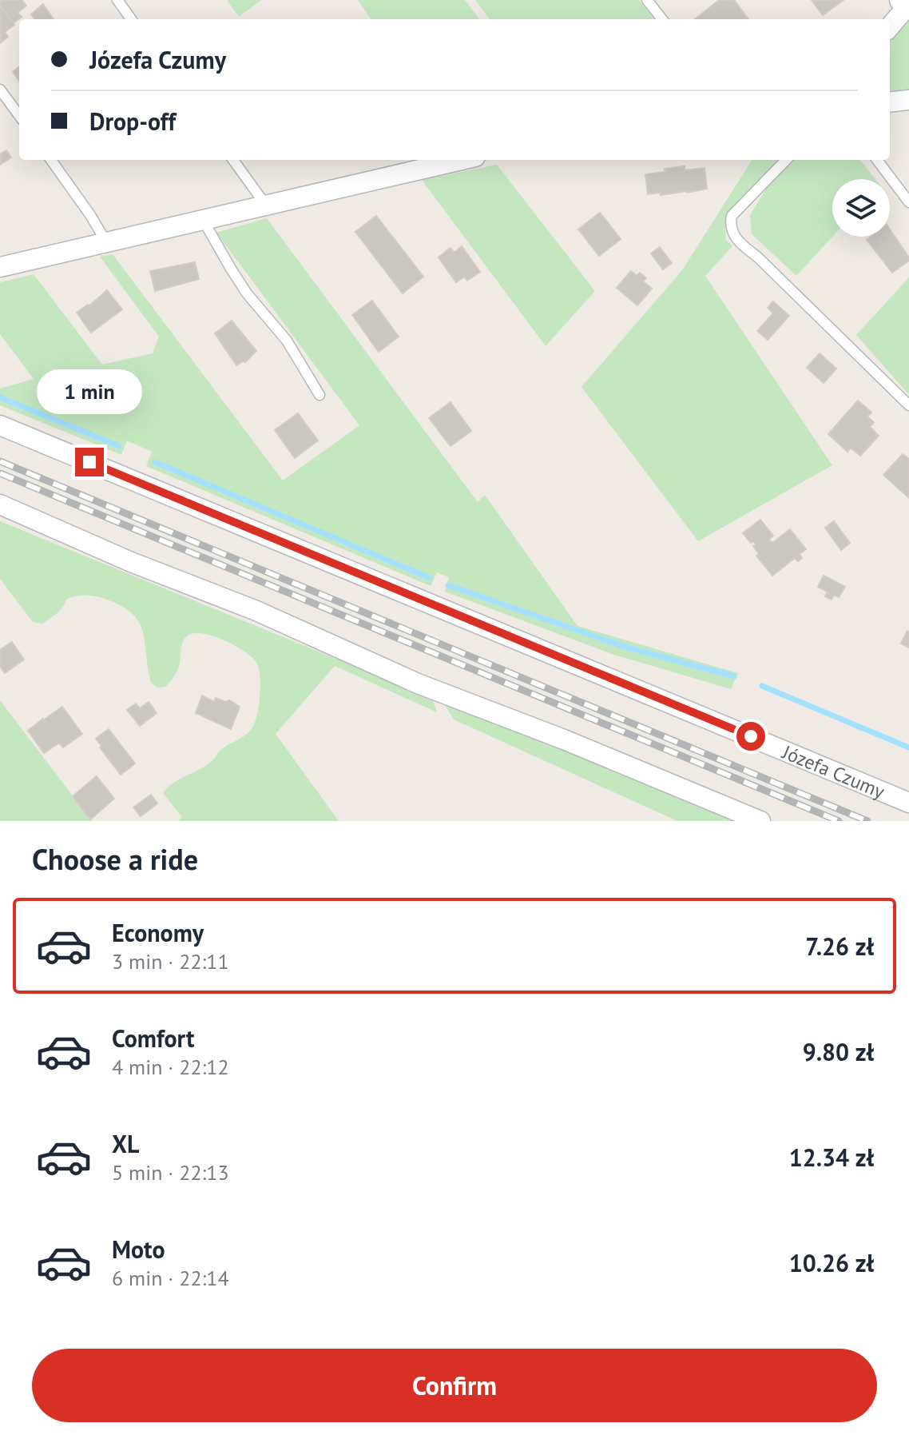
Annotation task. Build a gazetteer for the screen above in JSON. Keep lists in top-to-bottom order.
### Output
{
  "streets": {
    "street": ["Józefa Czumy"]
  },
  "page": {
    "banner": ["Józefa Czumy", "Drop-off"],
    "bubble": "1 min",
    "heading": "Choose a ride",
    "list": [
      {
        "name": "Economy",
        "note": "3 min · 22:11",
        "value": "7.26 zł"
      },
      {
        "name": "Comfort",
        "note": "4 min · 22:12",
        "value": "9.80 zł"
      },
      {
        "name": "XL",
        "note": "5 min · 22:13",
        "value": "12.34 zł"
      },
      {
        "name": "Moto",
        "note": "6 min · 22:14",
        "value": "10.26 zł"
      }
    ],
    "buttons": "Confirm"
  }
}
